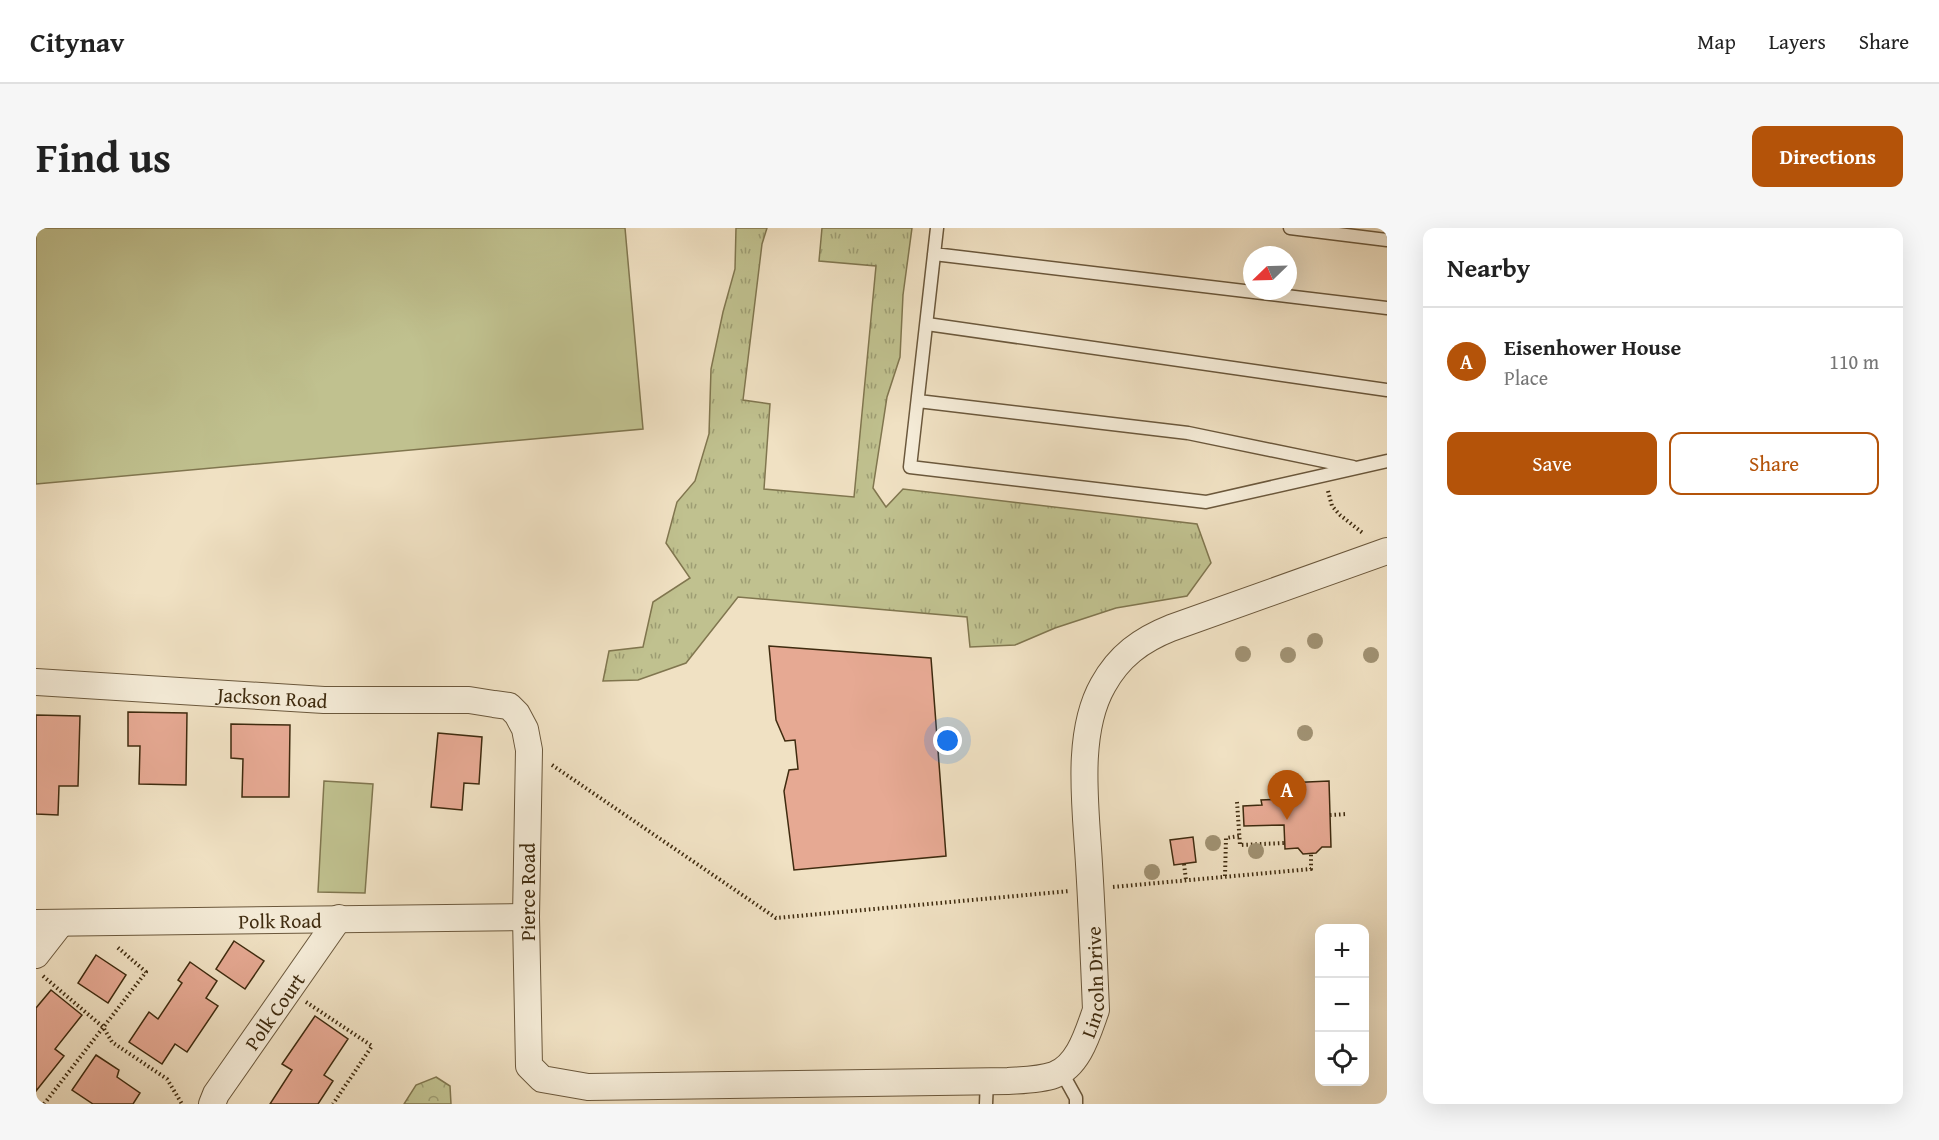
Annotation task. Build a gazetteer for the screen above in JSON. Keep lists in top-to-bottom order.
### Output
{
  "streets": {
    "street": [
      "Jackson Road",
      "Pierce Road",
      "Polk Road",
      "Lincoln Drive",
      "Polk Court"
    ]
  },
  "crossings": [
    ["Jackson Road", "Pierce Road"],
    ["Pierce Road", "Polk Road"],
    ["Polk Road", "Polk Court"]
  ],
  "north": "bottom left",
  "page": {
    "header": "Citynav",
    "nav": ["Map", "Layers", "Share"],
    "title": "Find us",
    "buttons": [
      "Directions",
      ["Save", "Share"]
    ],
    "heading": "Nearby",
    "list": [
      {
        "mark": "A",
        "name": "Eisenhower House",
        "note": "Place",
        "value": "110 m"
      }
    ],
    "pins": "A",
    "map_buttons": ["+", "−"]
  }
}
